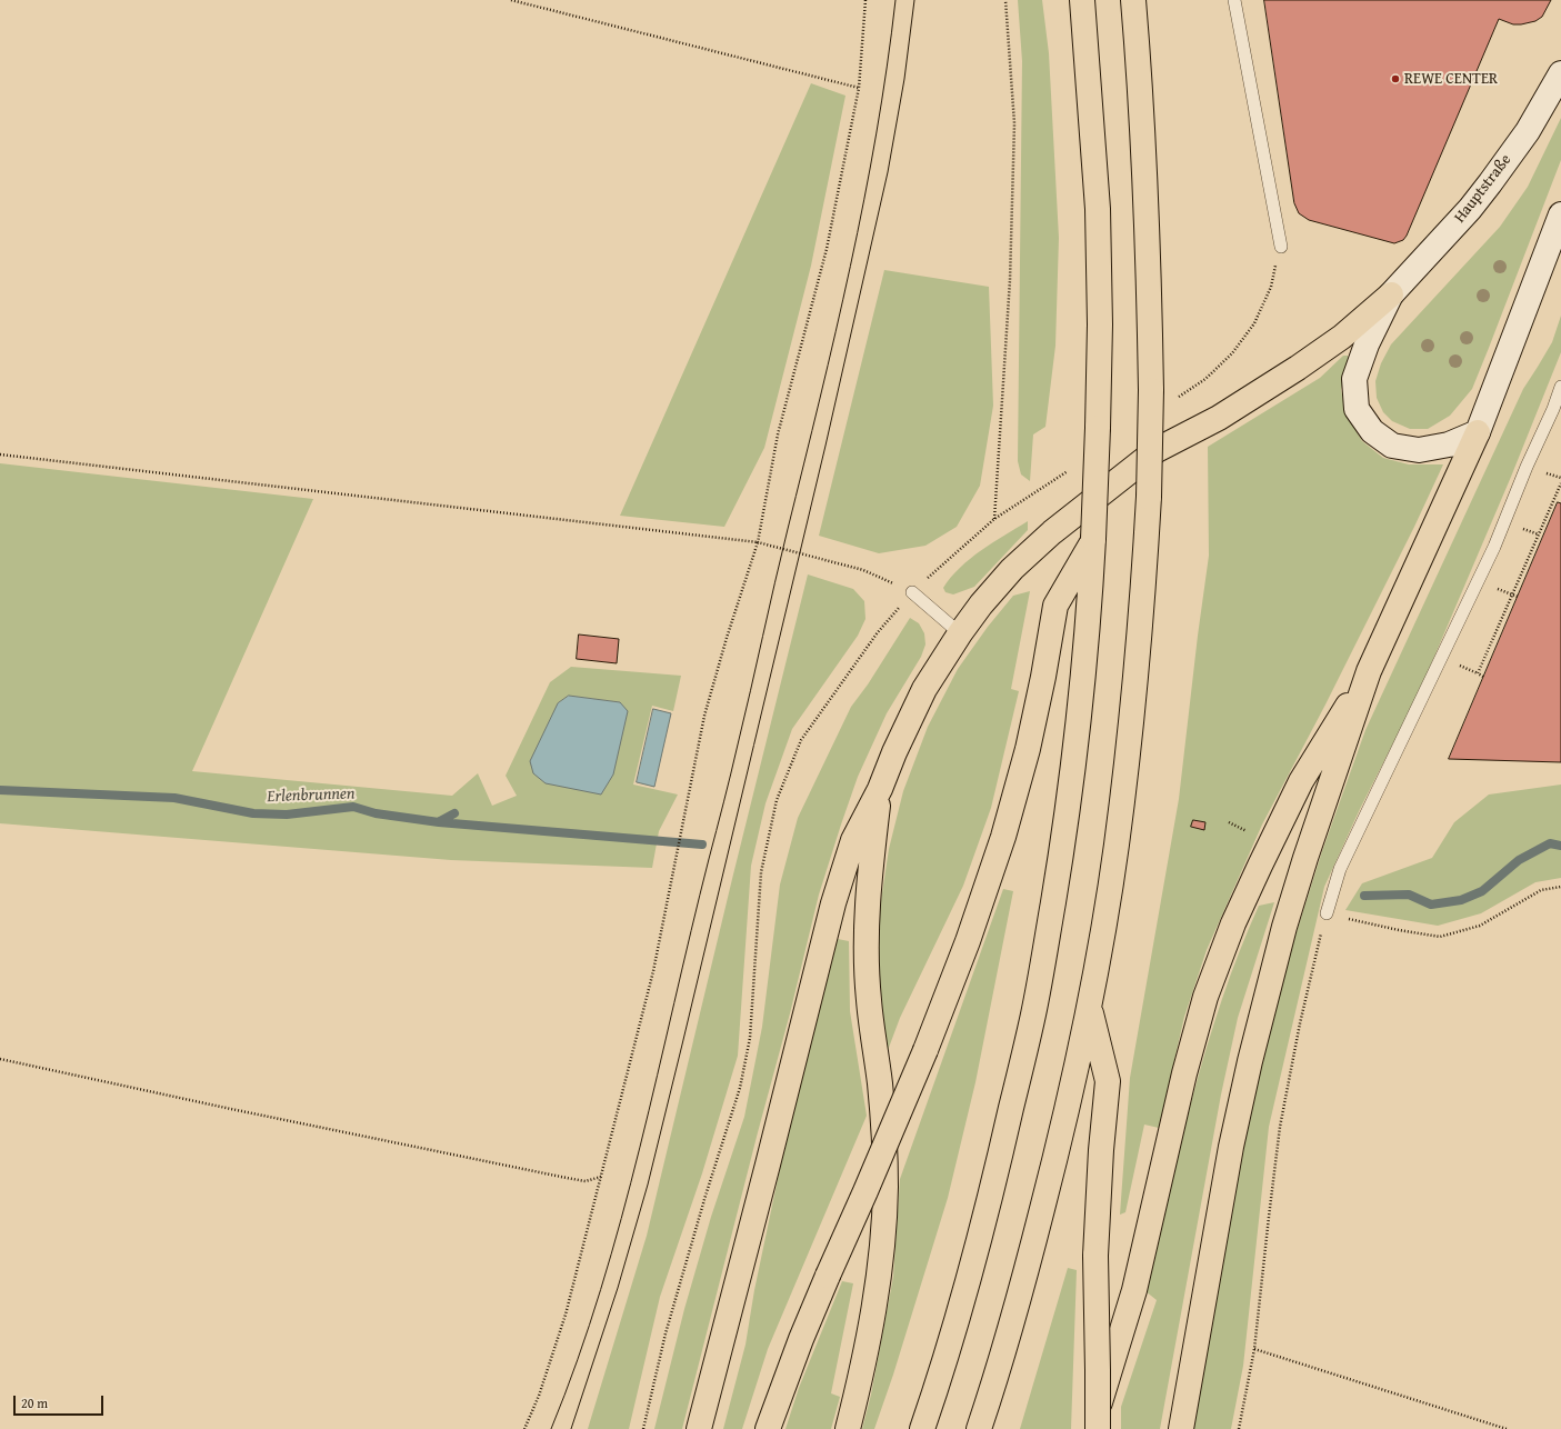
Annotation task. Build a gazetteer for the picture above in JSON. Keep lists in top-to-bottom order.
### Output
{
  "streets": {
    "main road": ["Hauptstraße"]
  },
  "water": ["Erlenbrunnen"],
  "places": ["REWE CENTER"],
  "scale_bar": "20 m"
}
